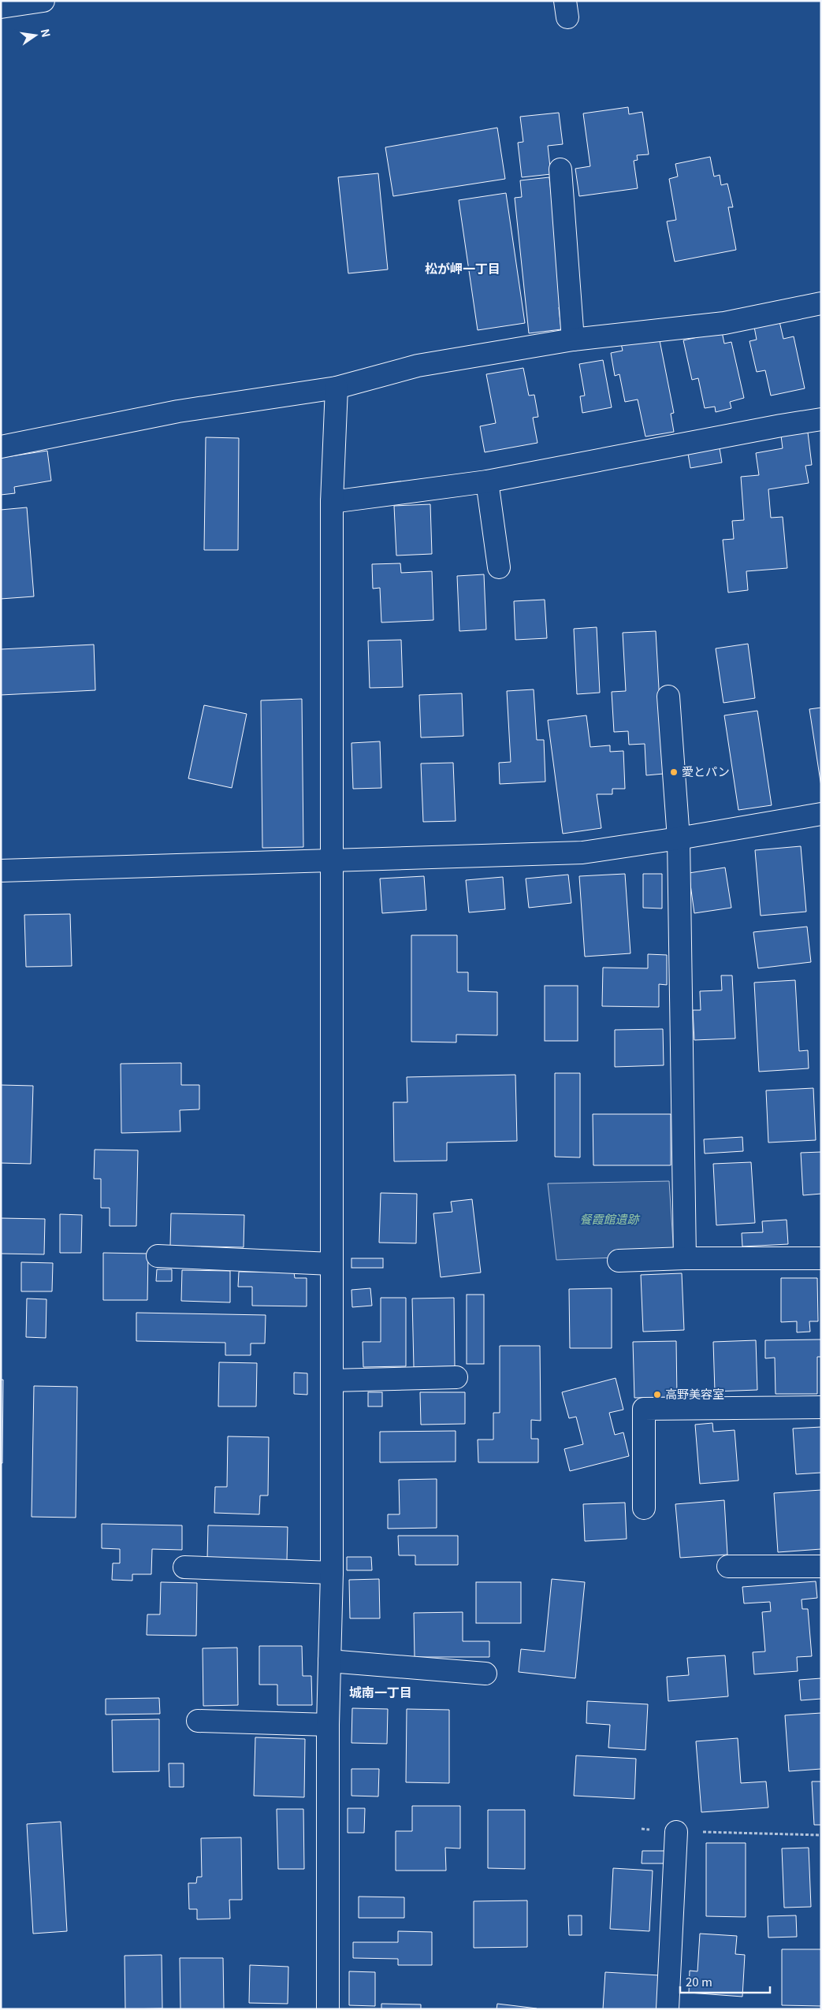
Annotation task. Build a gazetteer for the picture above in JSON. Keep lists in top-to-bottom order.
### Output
{
  "districts": ["松が岬一丁目", "城南一丁目"],
  "parks": ["餐霞館遺跡"],
  "places": ["愛とパン", "高野美容室"],
  "scale_bar": "20 m",
  "north": "right"
}
